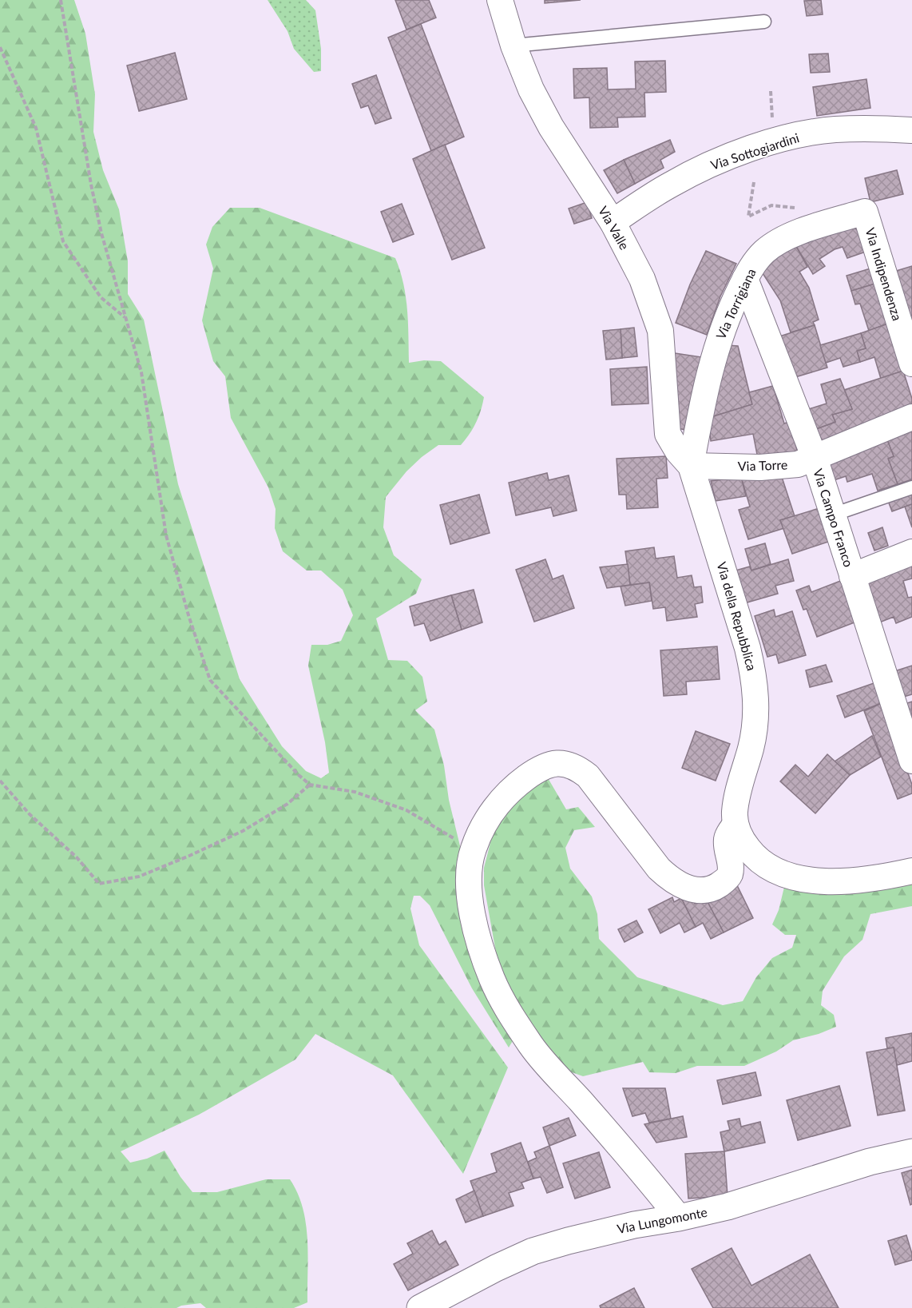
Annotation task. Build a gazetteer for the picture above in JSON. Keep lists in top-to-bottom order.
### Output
{
  "streets": {
    "street": [
      "Via Sottogiardini",
      "Via Valle",
      "Via Indipendenza",
      "Via Torrigiana",
      "Via Torre",
      "Via Campo Franco",
      "Via della Repubblica",
      "Via Lungomonte"
    ]
  },
  "crossings": [
    ["Via Sottogiardini", "Via Valle"],
    ["Via Valle", "Via Torrigiana"],
    ["Via Valle", "Via Torre"],
    ["Via Valle", "Via della Repubblica"],
    ["Via Indipendenza", "Via Torrigiana"],
    ["Via Torrigiana", "Via Torre"],
    ["Via Torrigiana", "Via Campo Franco"],
    ["Via Torrigiana", "Via della Repubblica"],
    ["Via Torre", "Via Campo Franco"],
    ["Via Torre", "Via della Repubblica"]
  ]
}
